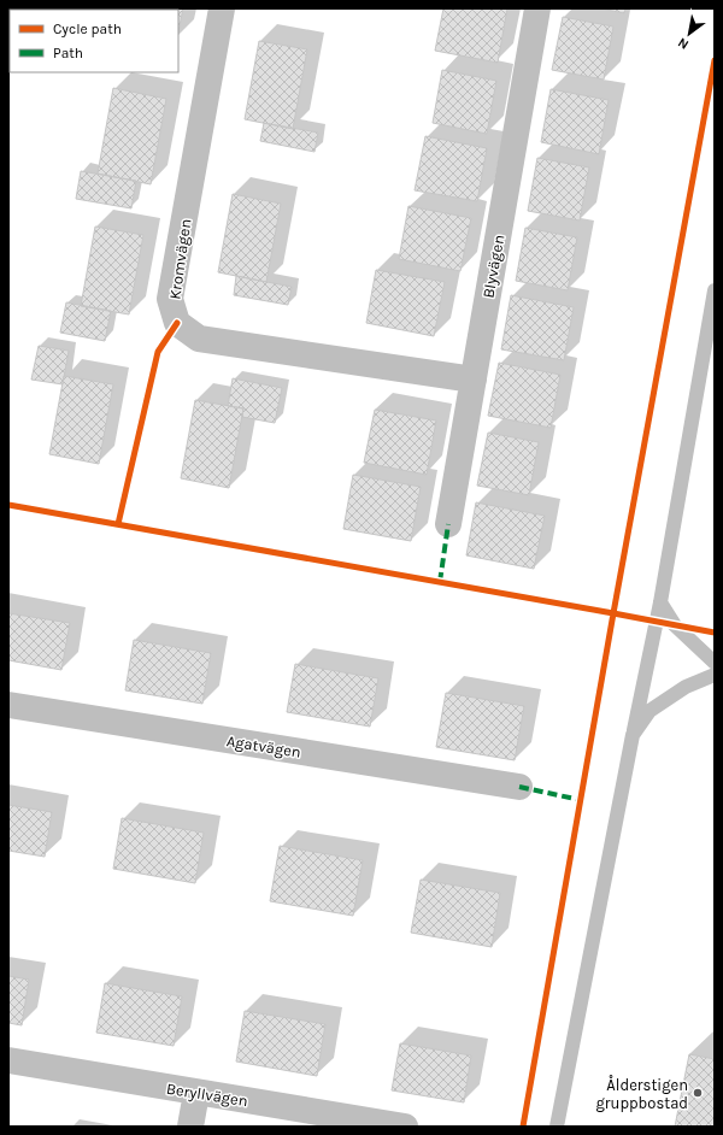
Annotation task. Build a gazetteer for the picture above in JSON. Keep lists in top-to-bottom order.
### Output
{
  "streets": {
    "street": [
      "Kromvägen",
      "Blyvägen",
      "Agatvägen",
      "Beryllvägen"
    ]
  },
  "crossings": [
    ["Kromvägen", "Blyvägen"]
  ],
  "places": ["Ålderstigen gruppbostad"],
  "legend": ["Cycle path", "Path"],
  "north": "bottom left"
}
